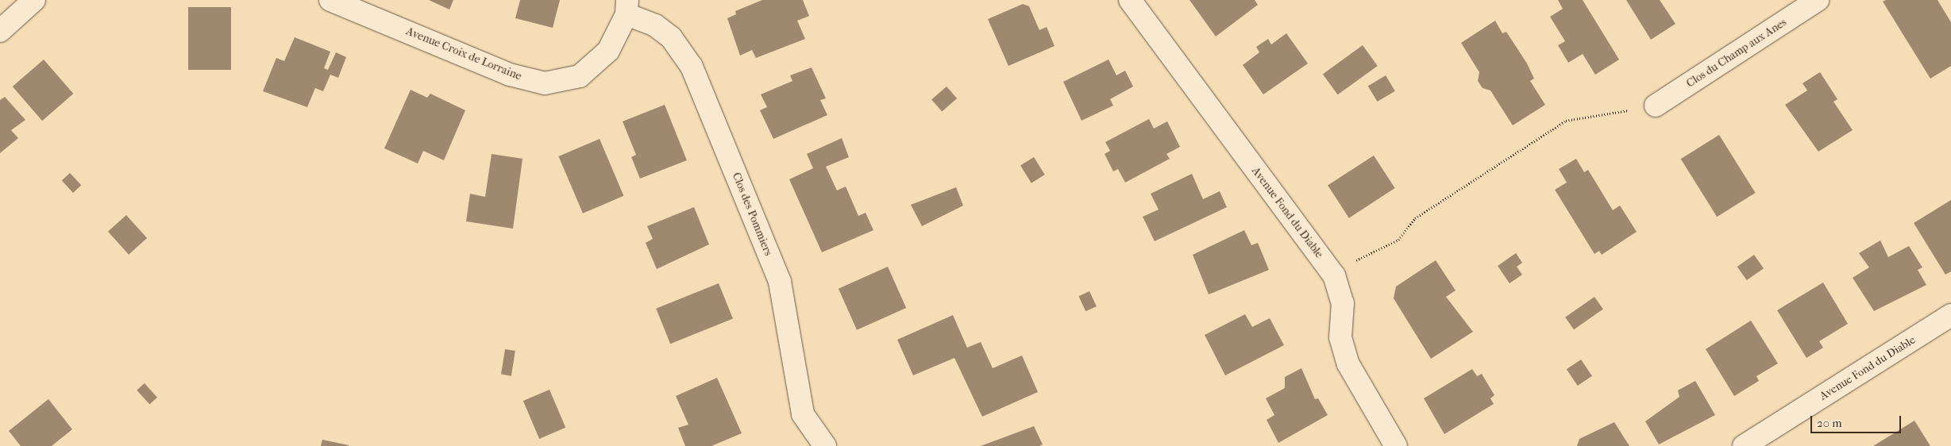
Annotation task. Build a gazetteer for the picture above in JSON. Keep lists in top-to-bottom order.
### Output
{
  "streets": {
    "street": [
      "Clos du Champ aux Anes",
      "Avenue Croix de Lorraine",
      "Avenue Fond du Diable",
      "Clos des Pommiers"
    ]
  },
  "crossings": [
    ["Avenue Croix de Lorraine", "Clos des Pommiers"]
  ],
  "scale_bar": "20 m"
}
